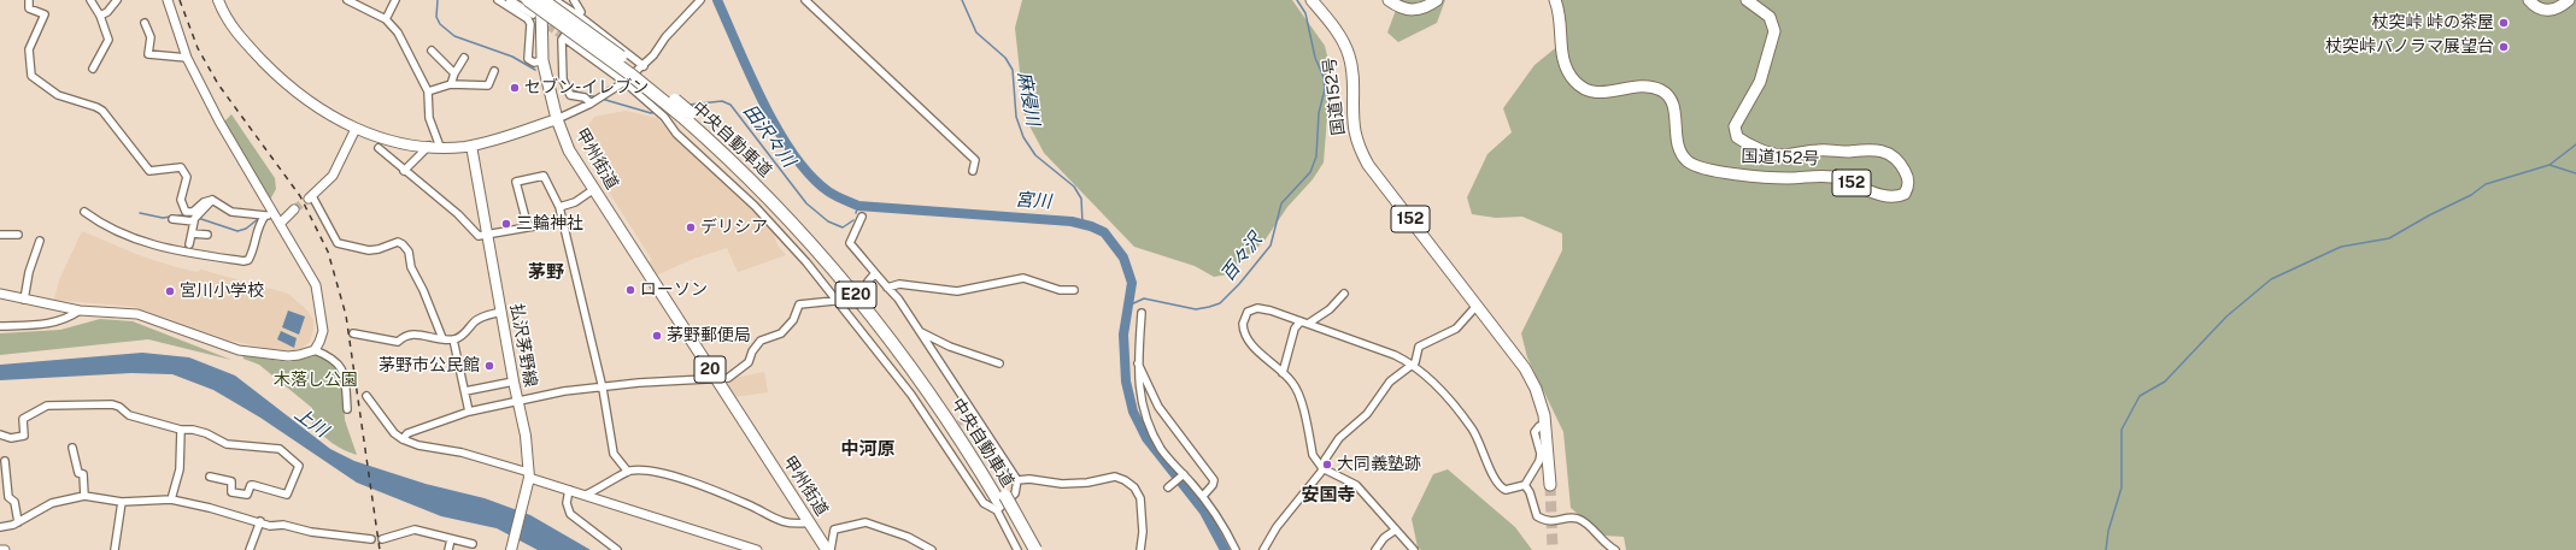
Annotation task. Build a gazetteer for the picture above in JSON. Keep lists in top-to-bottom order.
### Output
{
  "streets": {
    "highway": [
      "国道152号",
      "中央自動車道",
      "甲州街道",
      "152",
      "E20",
      "20"
    ],
    "main road": ["払沢茅野線"]
  },
  "crossings": [
    ["中央自動車道", "20"],
    ["甲州街道", "払沢茅野線"],
    ["甲州街道", "20"]
  ],
  "districts": ["茅野", "中河原", "安国寺"],
  "water": [
    "麻侵川",
    "田沢々川",
    "宮川",
    "百々沢",
    "上川"
  ],
  "parks": ["木落し公園"],
  "places": [
    "杖突峠 峠の茶屋",
    "杖突峠パノラマ展望台",
    "セブン-イレブン",
    "三輪神社",
    "デリシア",
    "ローソン",
    "宮川小学校",
    "茅野郵便局",
    "茅野市公民館",
    "大同義塾跡"
  ]
}
